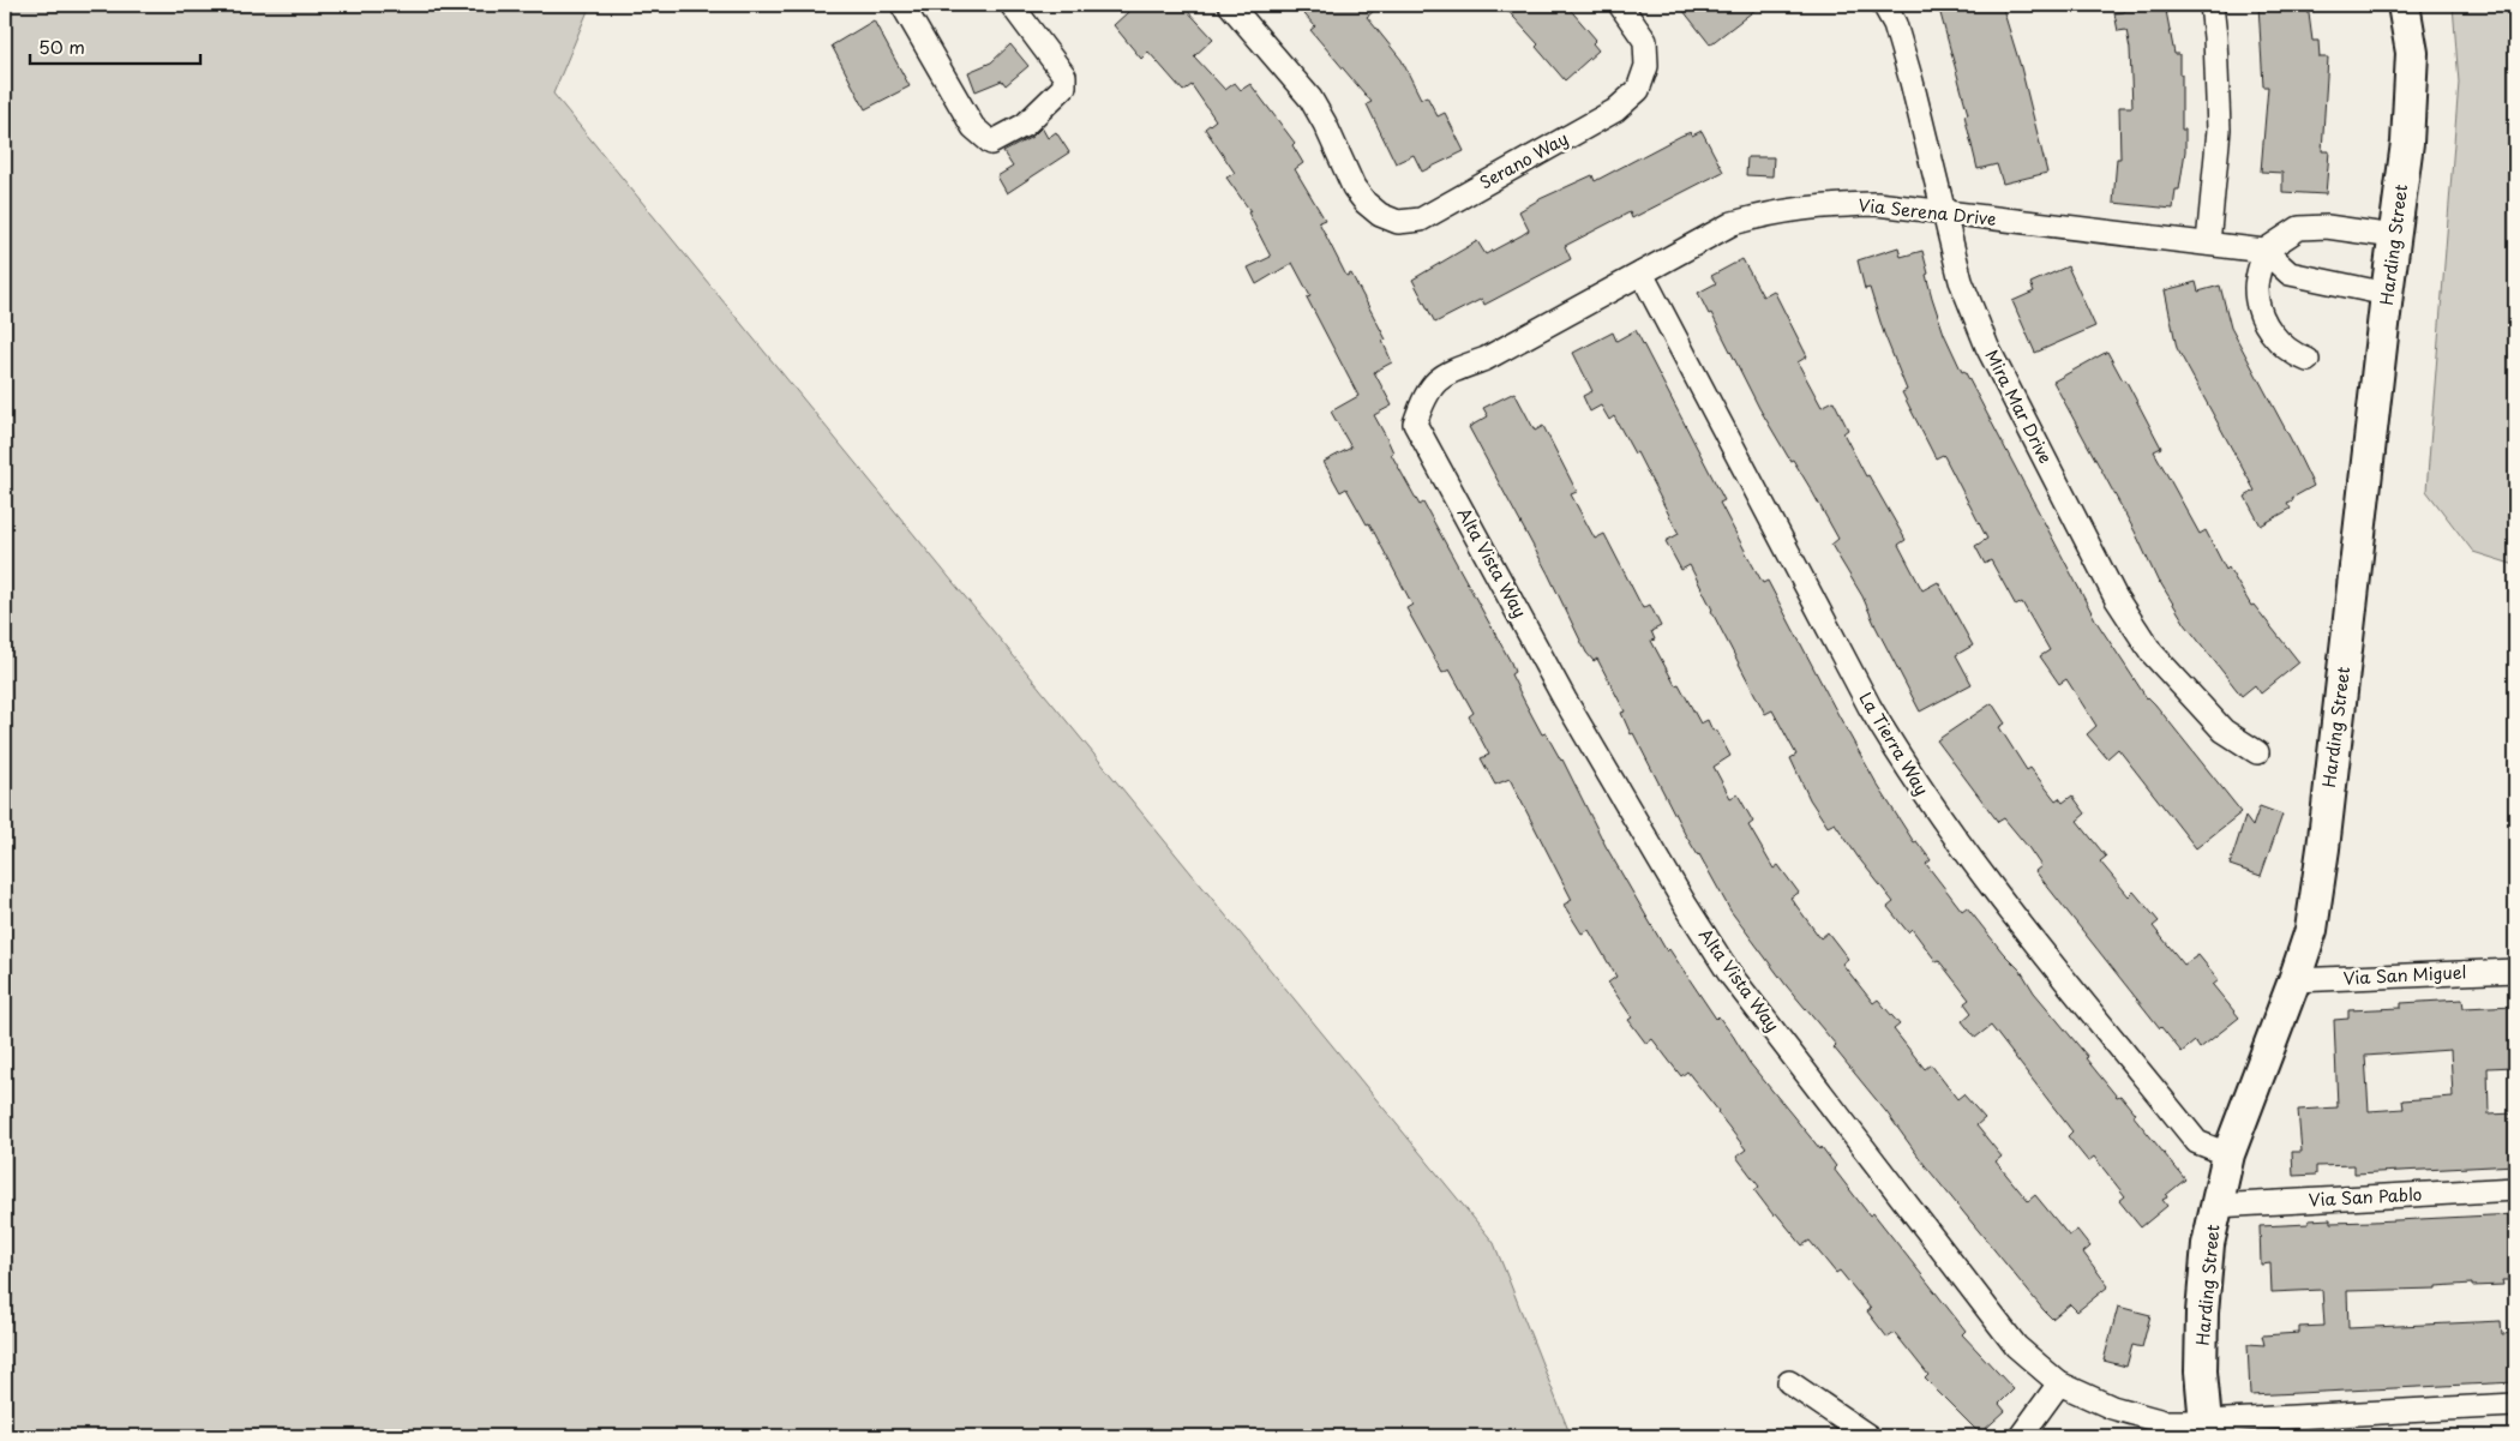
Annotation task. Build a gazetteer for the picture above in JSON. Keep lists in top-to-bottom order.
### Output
{
  "streets": {
    "street": [
      "Serano Way",
      "Via Serena Drive",
      "Harding Street",
      "Mira Mar Drive",
      "Alta Vista Way",
      "La Tierra Way",
      "Via San Miguel",
      "Via San Pablo"
    ]
  },
  "crossings": [
    ["Via Serena Drive", "Mira Mar Drive"],
    ["Via Serena Drive", "Alta Vista Way"],
    ["Via Serena Drive", "La Tierra Way"],
    ["Harding Street", "Alta Vista Way"],
    ["Harding Street", "La Tierra Way"],
    ["Harding Street", "Via San Miguel"],
    ["Harding Street", "Via San Pablo"]
  ],
  "scale_bar": "50 m"
}
